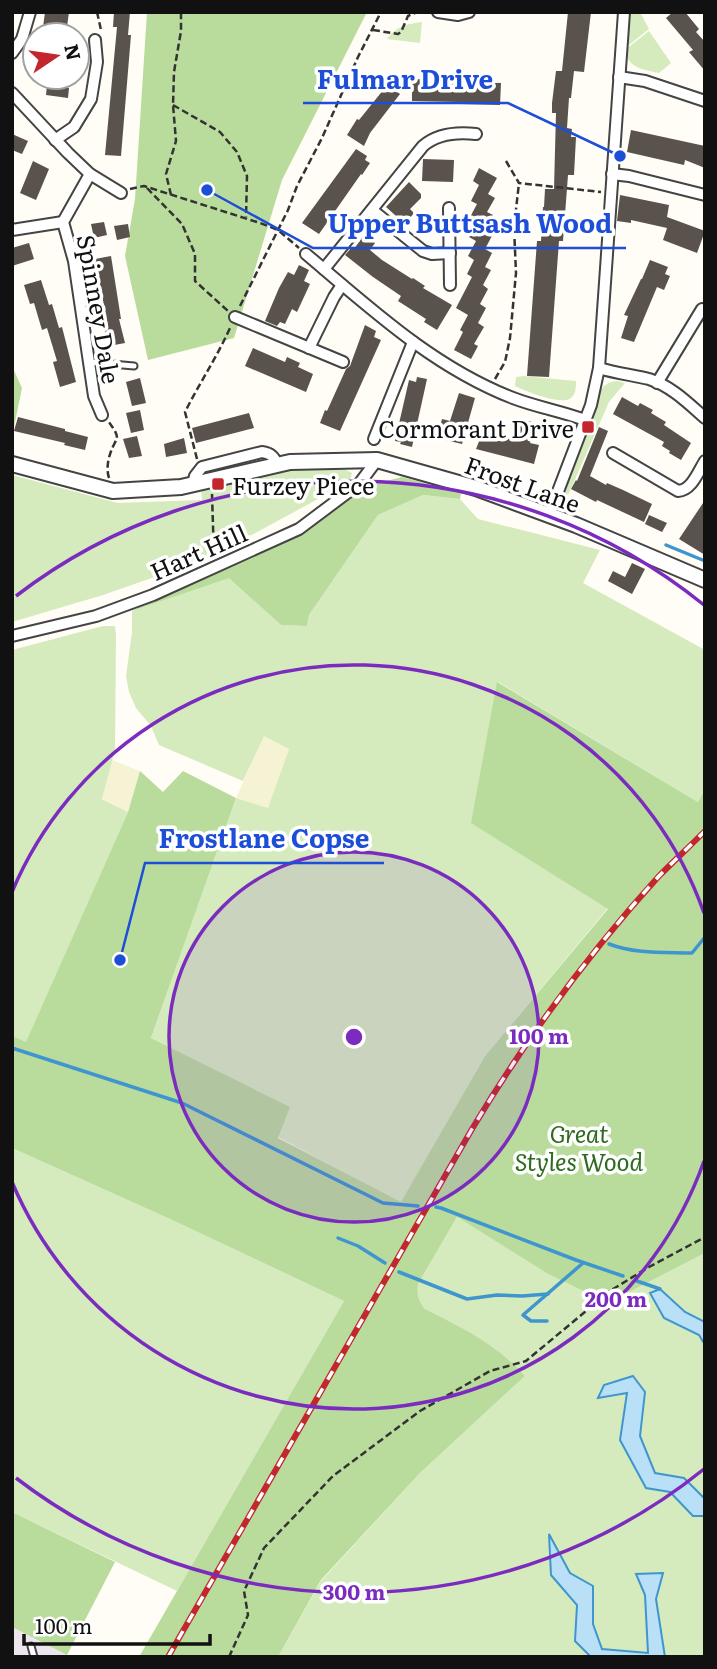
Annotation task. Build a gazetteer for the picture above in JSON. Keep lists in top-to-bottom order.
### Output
{
  "streets": {
    "street": ["Spinney Dale", "Frost Lane", "Hart Hill"]
  },
  "crossings": [
    ["Frost Lane", "Hart Hill"]
  ],
  "parks": ["Great Styles Wood"],
  "places": {
    "other": ["Fulmar Drive", "Upper Buttsash Wood", "Frostlane Copse"],
    "transit": ["Cormorant Drive", "Furzey Piece"]
  },
  "scale_bar": "100 m",
  "north": "right",
  "rings": ["100 m", "200 m", "300 m"]
}
